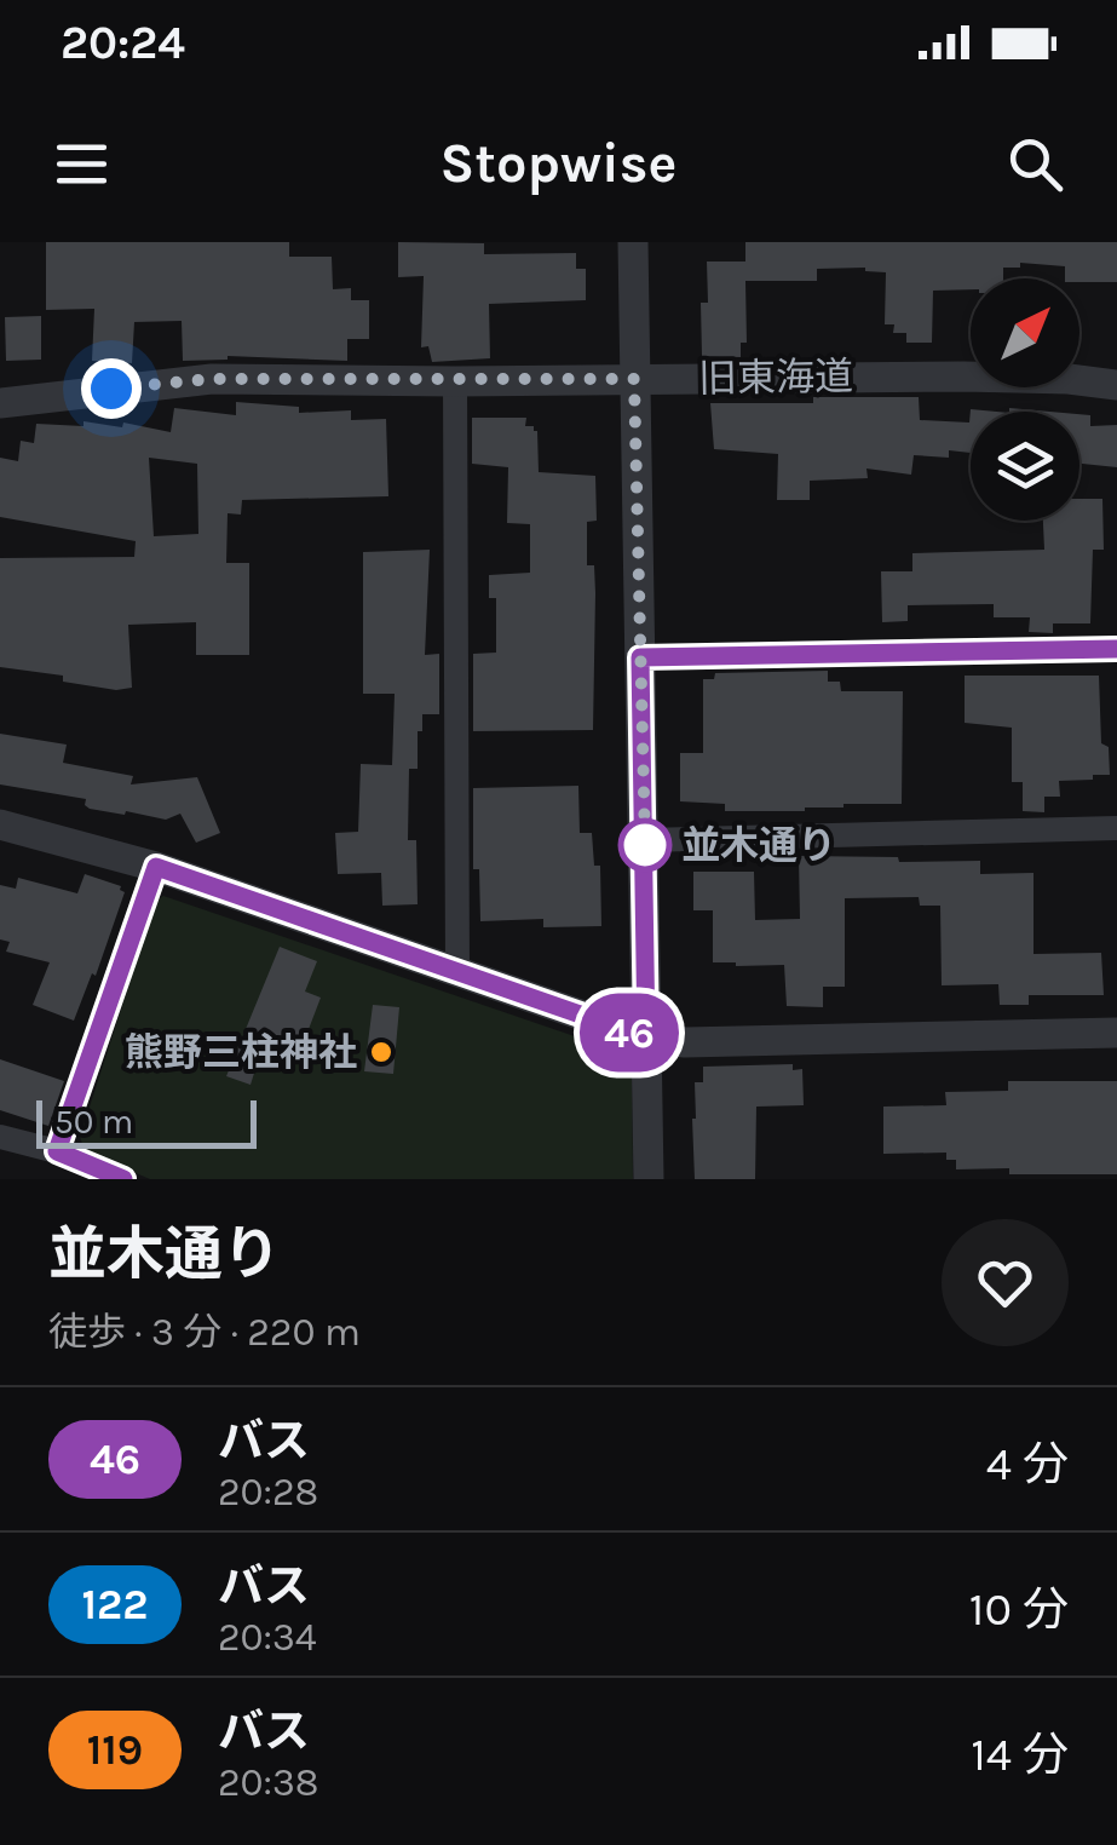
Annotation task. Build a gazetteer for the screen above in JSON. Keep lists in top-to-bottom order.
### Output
{
  "streets": {
    "street": ["旧東海道"]
  },
  "places": ["並木通り", "熊野三柱神社"],
  "lines": ["bus line 46"],
  "scale_bar": "50 m",
  "north": "top right",
  "page": {
    "status": "20:24",
    "header": "Stopwise",
    "on_map": "46",
    "scale": "50 m",
    "heading": ["並木通り", "徒歩 · 3 分 · 220 m"],
    "list": [
      {
        "mark": "46",
        "name": "バス",
        "note": "20:28",
        "value": "4 分"
      },
      {
        "mark": "122",
        "name": "バス",
        "note": "20:34",
        "value": "10 分"
      },
      {
        "mark": "119",
        "name": "バス",
        "note": "20:38",
        "value": "14 分"
      }
    ]
  }
}
